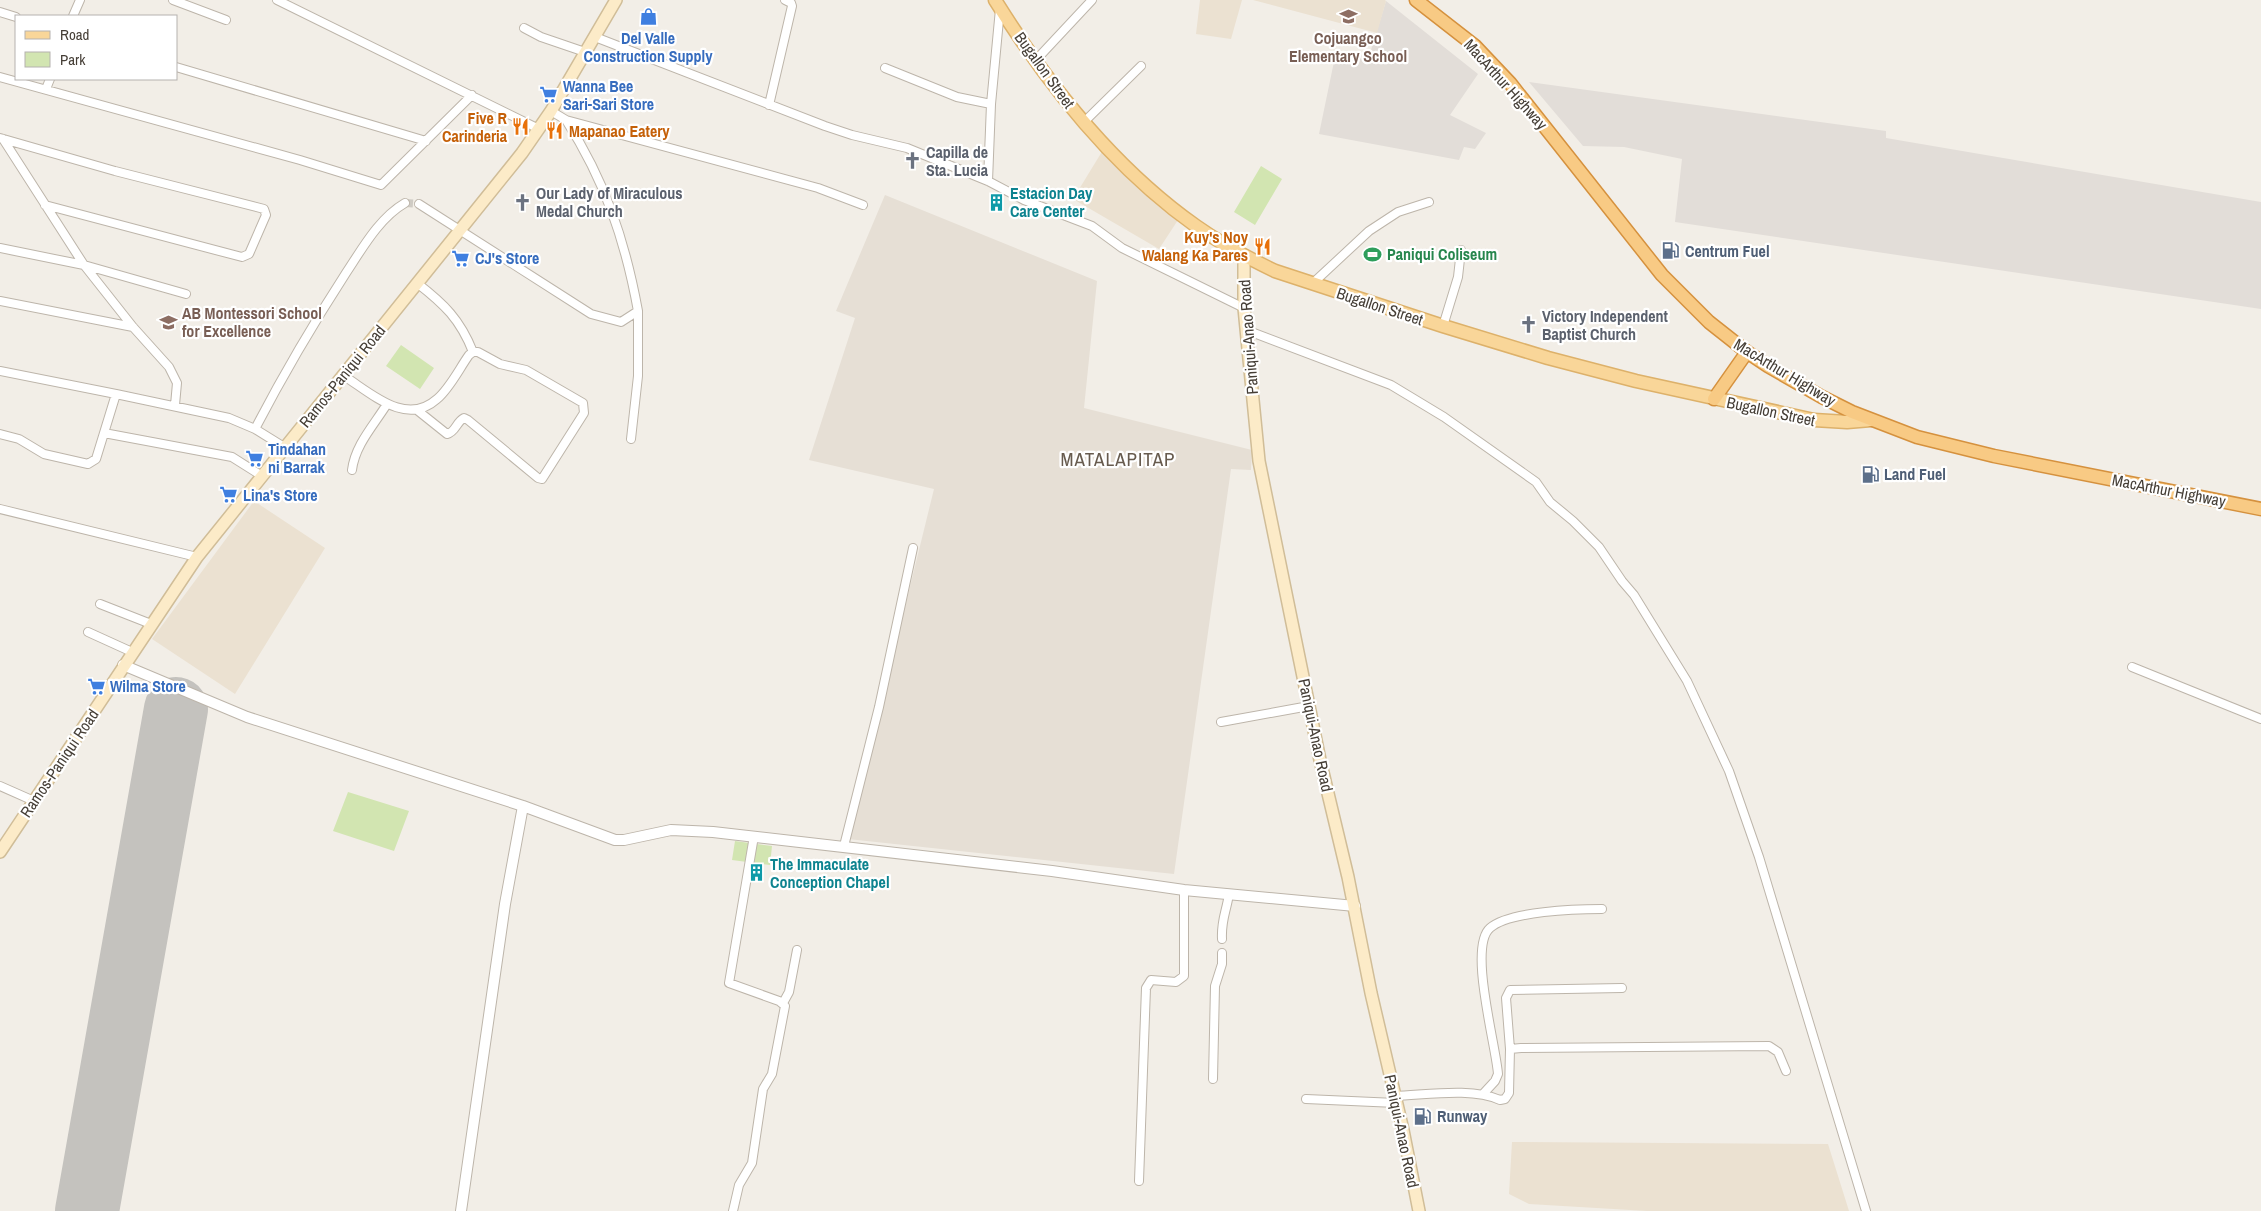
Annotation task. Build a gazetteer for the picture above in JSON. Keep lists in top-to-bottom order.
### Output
{
  "streets": {
    "highway": ["MacArthur Highway"],
    "main road": ["Bugallon Street", "Paniqui-Anao Road", "Ramos-Paniqui Road"]
  },
  "crossings": [
    ["Bugallon Street", "MacArthur Highway"],
    ["Bugallon Street", "Paniqui-Anao Road"]
  ],
  "districts": ["MATALAPITAP"],
  "places": {
    "shop": ["Del Valle Construction Supply"],
    "school or university": ["Cojuangco Elementary School", "AB Montessori School for Excellence"],
    "supermarket": [
      "Wanna Bee Sari-Sari Store",
      "CJ's Store",
      "Tindahan ni Barrak",
      "Lina's Store",
      "Wilma Store"
    ],
    "restaurant": ["Five R Carinderia", "Mapanao Eatery", "Kuy's Noy Walang Ka Pares"],
    "church": ["Capilla de Sta. Lucia", "Our Lady of Miraculous Medal Church", "Victory Independent Baptist Church"],
    "building": ["Estacion Day Care Center", "The Immaculate Conception Chapel"],
    "fuel station": ["Centrum Fuel", "Land Fuel", "Runway"],
    "sports": ["Paniqui Coliseum"]
  },
  "legend": ["Road", "Park"]
}
